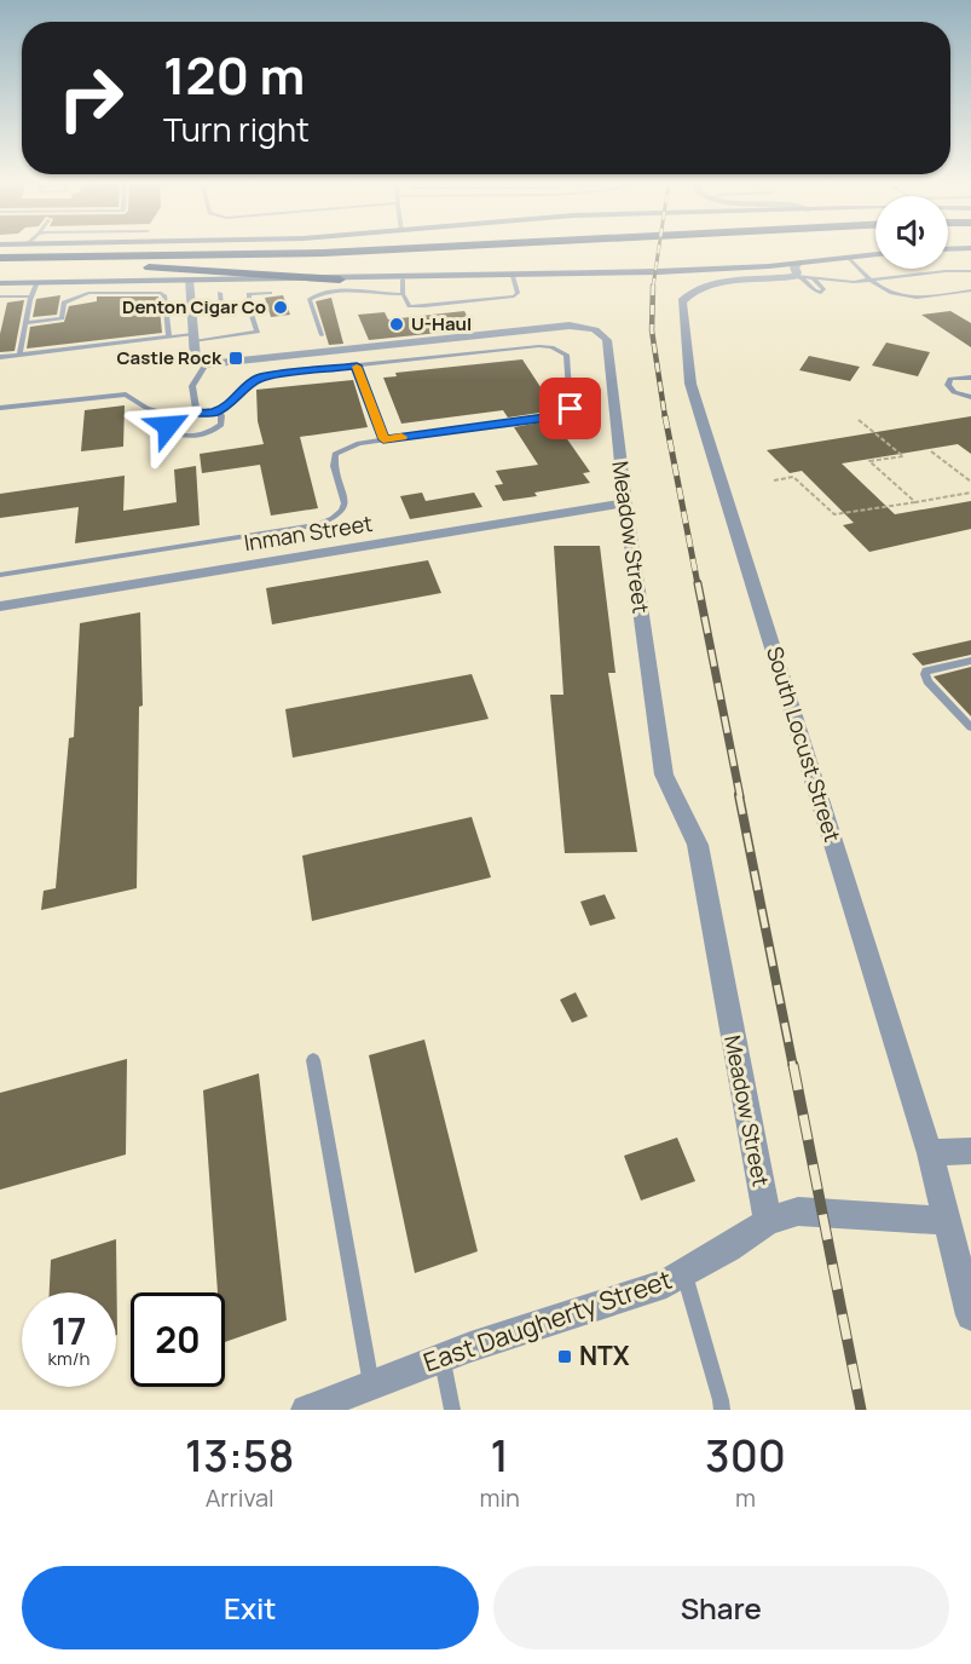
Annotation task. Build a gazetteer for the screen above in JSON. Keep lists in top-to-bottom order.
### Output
{
  "streets": {
    "street": [
      "Inman Street",
      "Meadow Street",
      "South Locust Street",
      "East Daugherty Street"
    ]
  },
  "crossings": [
    ["Inman Street", "Meadow Street"],
    ["Meadow Street", "East Daugherty Street"],
    ["South Locust Street", "East Daugherty Street"]
  ],
  "places": {
    "other": ["Denton Cigar Co", "U-Haul"],
    "transit": ["Castle Rock", "NTX"]
  },
  "page": {
    "turn": ["120 m", "Turn right"],
    "speed": "17 km/h",
    "limit": "20",
    "eta": [
      "13:58",
      "Arrival",
      "1",
      "min",
      "300",
      "m"
    ],
    "buttons": ["Exit", "Share"]
  }
}
